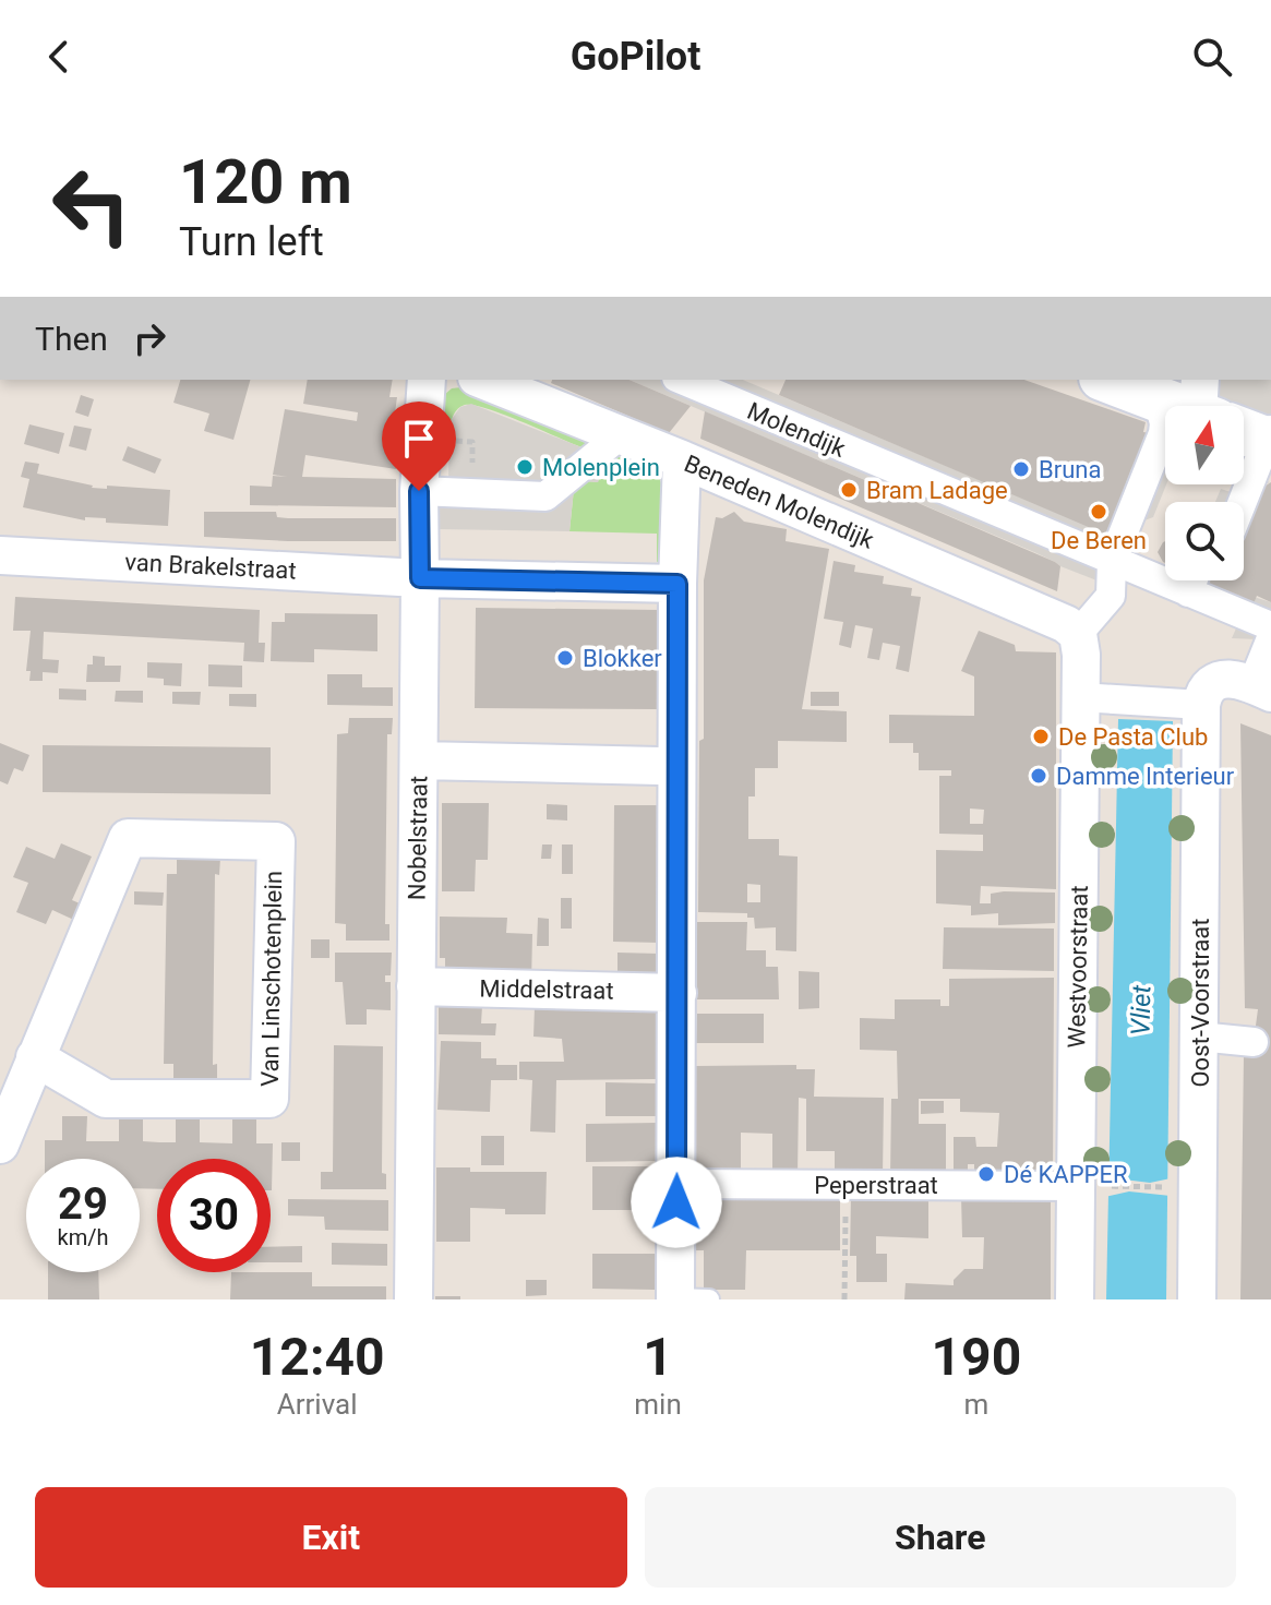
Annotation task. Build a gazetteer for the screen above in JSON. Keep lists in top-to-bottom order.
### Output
{
  "streets": {
    "street": [
      "Molendijk",
      "Beneden Molendijk",
      "van Brakelstraat",
      "Nobelstraat",
      "Westvoorstraat",
      "Van Linschotenplein",
      "Middelstraat",
      "Oost-Voorstraat",
      "Peperstraat"
    ]
  },
  "crossings": [
    ["Beneden Molendijk", "Westvoorstraat"],
    ["van Brakelstraat", "Nobelstraat"],
    ["Nobelstraat", "Middelstraat"],
    ["Westvoorstraat", "Peperstraat"]
  ],
  "water": ["Vliet"],
  "places": [
    "Molenplein",
    "Bruna",
    "Bram Ladage",
    "De Beren",
    "Blokker",
    "De Pasta Club",
    "Damme Interieur",
    "Dé KAPPER"
  ],
  "north": "top",
  "page": {
    "header": "GoPilot",
    "turn": ["120 m", "Turn left"],
    "then": "Then",
    "speed": "29 km/h",
    "limit": "30",
    "eta": [
      "12:40",
      "Arrival",
      "1",
      "min",
      "190",
      "m"
    ],
    "buttons": ["Exit", "Share"]
  }
}
